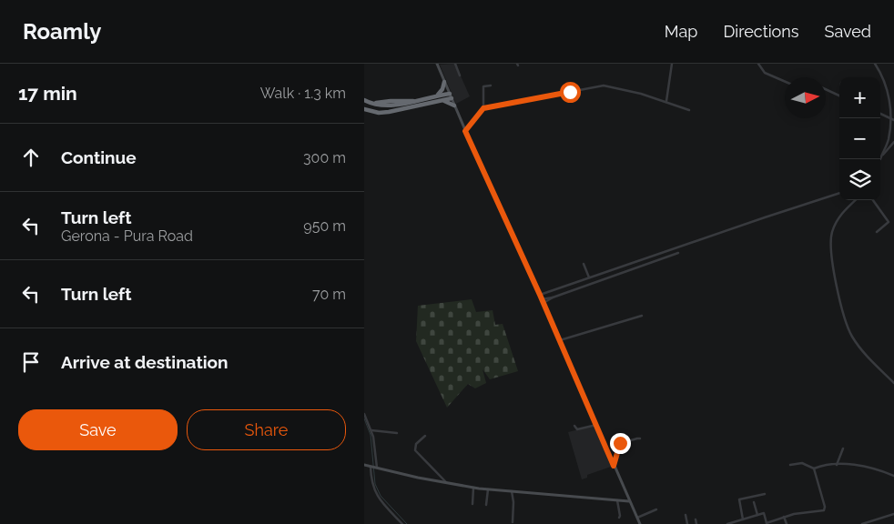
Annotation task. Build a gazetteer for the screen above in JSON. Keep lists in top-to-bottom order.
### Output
{
  "north": "right",
  "page": {
    "header": "Roamly",
    "nav": ["Map", "Directions", "Saved"],
    "heading": ["17 min", "Walk · 1.3 km"],
    "map_buttons": ["+", "−"],
    "list": [
      ["Continue", "300 m"],
      ["Turn left", "Gerona - Pura Road", "950 m"],
      ["Turn left", "70 m"],
      "Arrive at destination"
    ],
    "buttons": ["Save", "Share"]
  }
}
